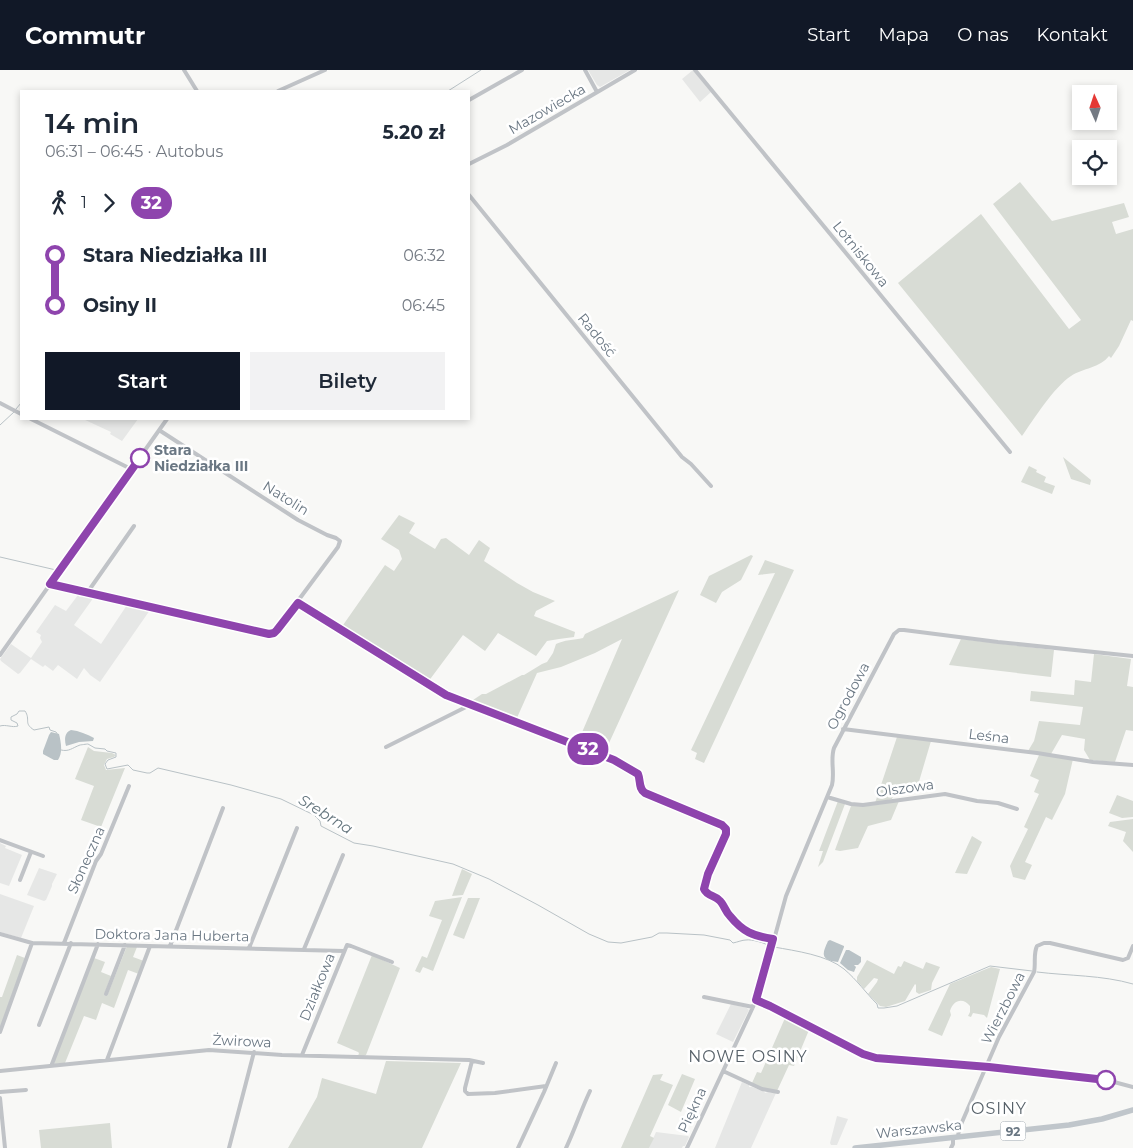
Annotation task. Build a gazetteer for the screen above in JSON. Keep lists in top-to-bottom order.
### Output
{
  "streets": {
    "main road": ["Warszawska", "92"],
    "street": [
      "Mazowiecka",
      "Lotniskowa",
      "Radość",
      "Natolin",
      "Ogrodowa",
      "Leśna",
      "Olszowa",
      "Słoneczna",
      "Doktora Jana Huberta",
      "Działkowa",
      "Wierzbowa",
      "Żwirowa",
      "Piękna"
    ]
  },
  "crossings": [
    ["Ogrodowa", "Leśna"],
    ["Ogrodowa", "Olszowa"],
    ["Ogrodowa", "Piękna"],
    ["Słoneczna", "Doktora Jana Huberta"],
    ["Doktora Jana Huberta", "Działkowa"],
    ["Działkowa", "Żwirowa"]
  ],
  "districts": ["NOWE OSINY", "OSINY"],
  "water": ["Srebrna"],
  "places": ["Stara Niedziałka III"],
  "lines": ["bus line 32"],
  "north": "top",
  "page": {
    "header": "Commutr",
    "nav": [
      "Start",
      "Mapa",
      "O nas",
      "Kontakt"
    ],
    "on_map": "32",
    "heading": ["14 min", "06:31 – 06:45 · Autobus", "5.20 zł"],
    "legs": ["1", "32"],
    "list": [
      {
        "name": "Stara Niedziałka III",
        "value": "06:32"
      },
      {
        "name": "Osiny II",
        "value": "06:45"
      }
    ],
    "buttons": ["Start", "Bilety"]
  }
}
